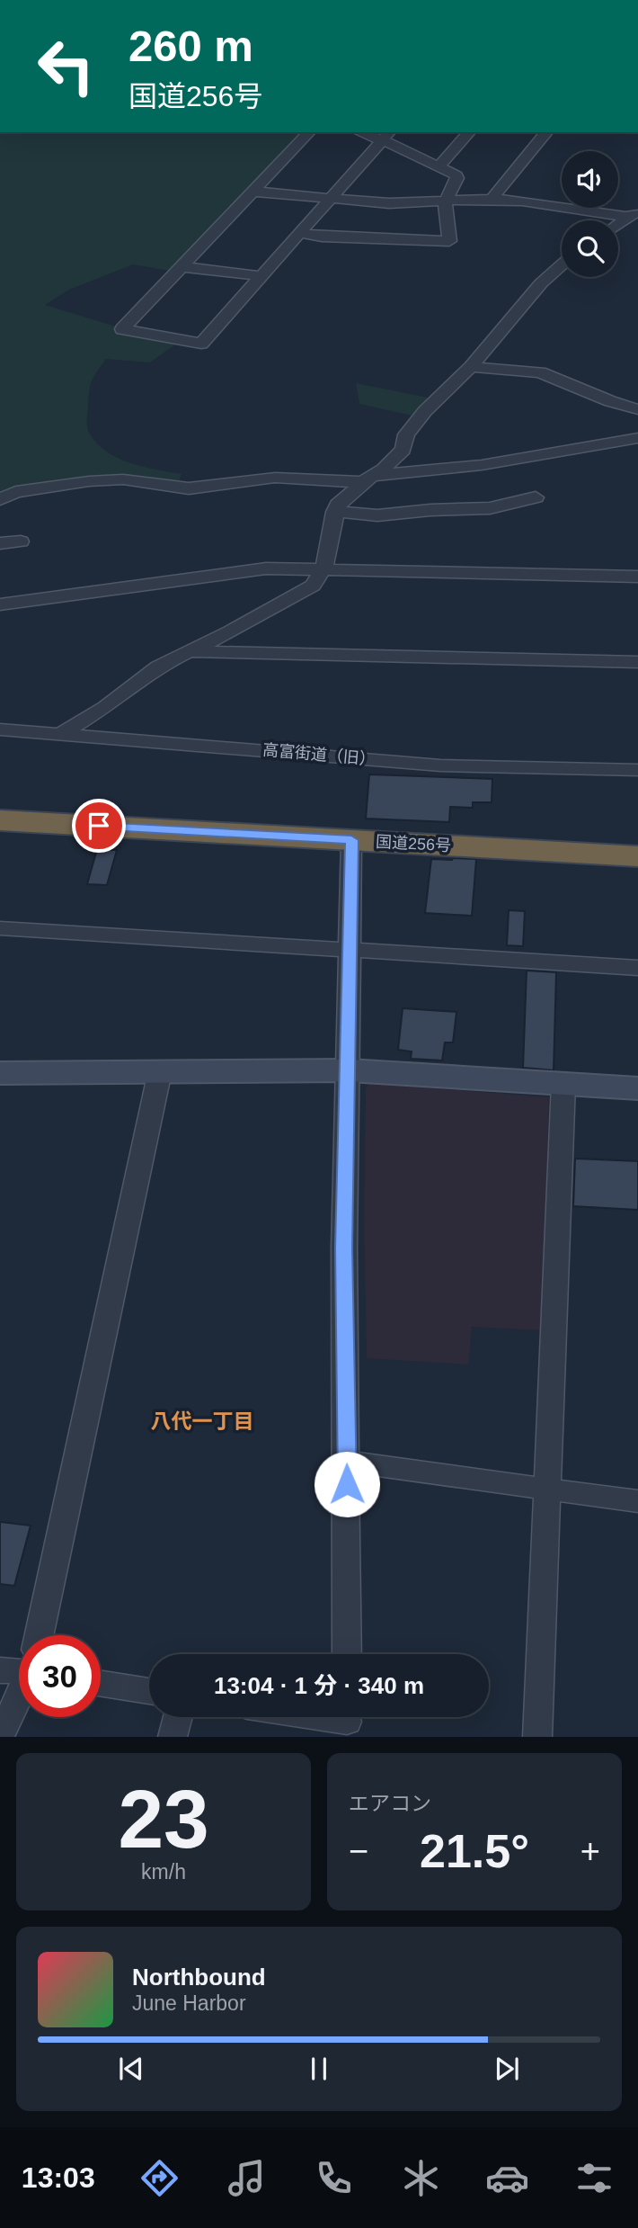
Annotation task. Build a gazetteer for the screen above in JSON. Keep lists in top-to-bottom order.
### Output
{
  "streets": {
    "highway": ["国道256号"],
    "street": ["高富街道（旧）"]
  },
  "districts": ["八代一丁目"],
  "page": {
    "turn": ["260 m", "国道256号"],
    "limit": "30",
    "trip": "13:04 · 1 分 · 340 m",
    "tile": [
      ["23", "km/h"],
      "エアコン"
    ],
    "heat": ["−", "21.5°", "+"],
    "song": ["Northbound", "June Harbor"],
    "tabs": "13:03"
  }
}
